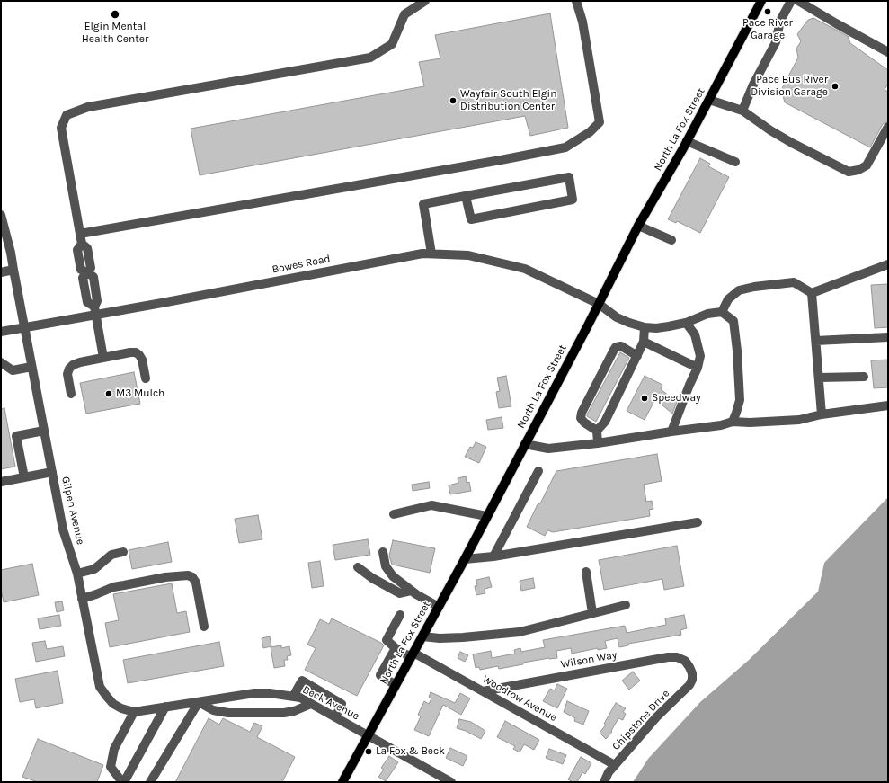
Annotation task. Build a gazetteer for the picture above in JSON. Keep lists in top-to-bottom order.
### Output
{
  "streets": {
    "main road": ["North La Fox Street"],
    "street": [
      "Bowes Road",
      "Gilpen Avenue",
      "Wilson Way",
      "Woodrow Avenue",
      "Beck Avenue",
      "Chipstone Drive"
    ]
  },
  "crossings": [
    ["North La Fox Street", "Bowes Road"],
    ["North La Fox Street", "Woodrow Avenue"],
    ["North La Fox Street", "Beck Avenue"],
    ["Bowes Road", "Gilpen Avenue"],
    ["Gilpen Avenue", "Beck Avenue"],
    ["Wilson Way", "Woodrow Avenue"],
    ["Wilson Way", "Chipstone Drive"],
    ["Woodrow Avenue", "Chipstone Drive"]
  ],
  "places": [
    "Pace River Garage",
    "Elgin Mental Health Center",
    "Pace Bus River Division Garage",
    "Wayfair South Elgin Distribution Center",
    "M3 Mulch",
    "Speedway",
    "La Fox & Beck"
  ]
}
